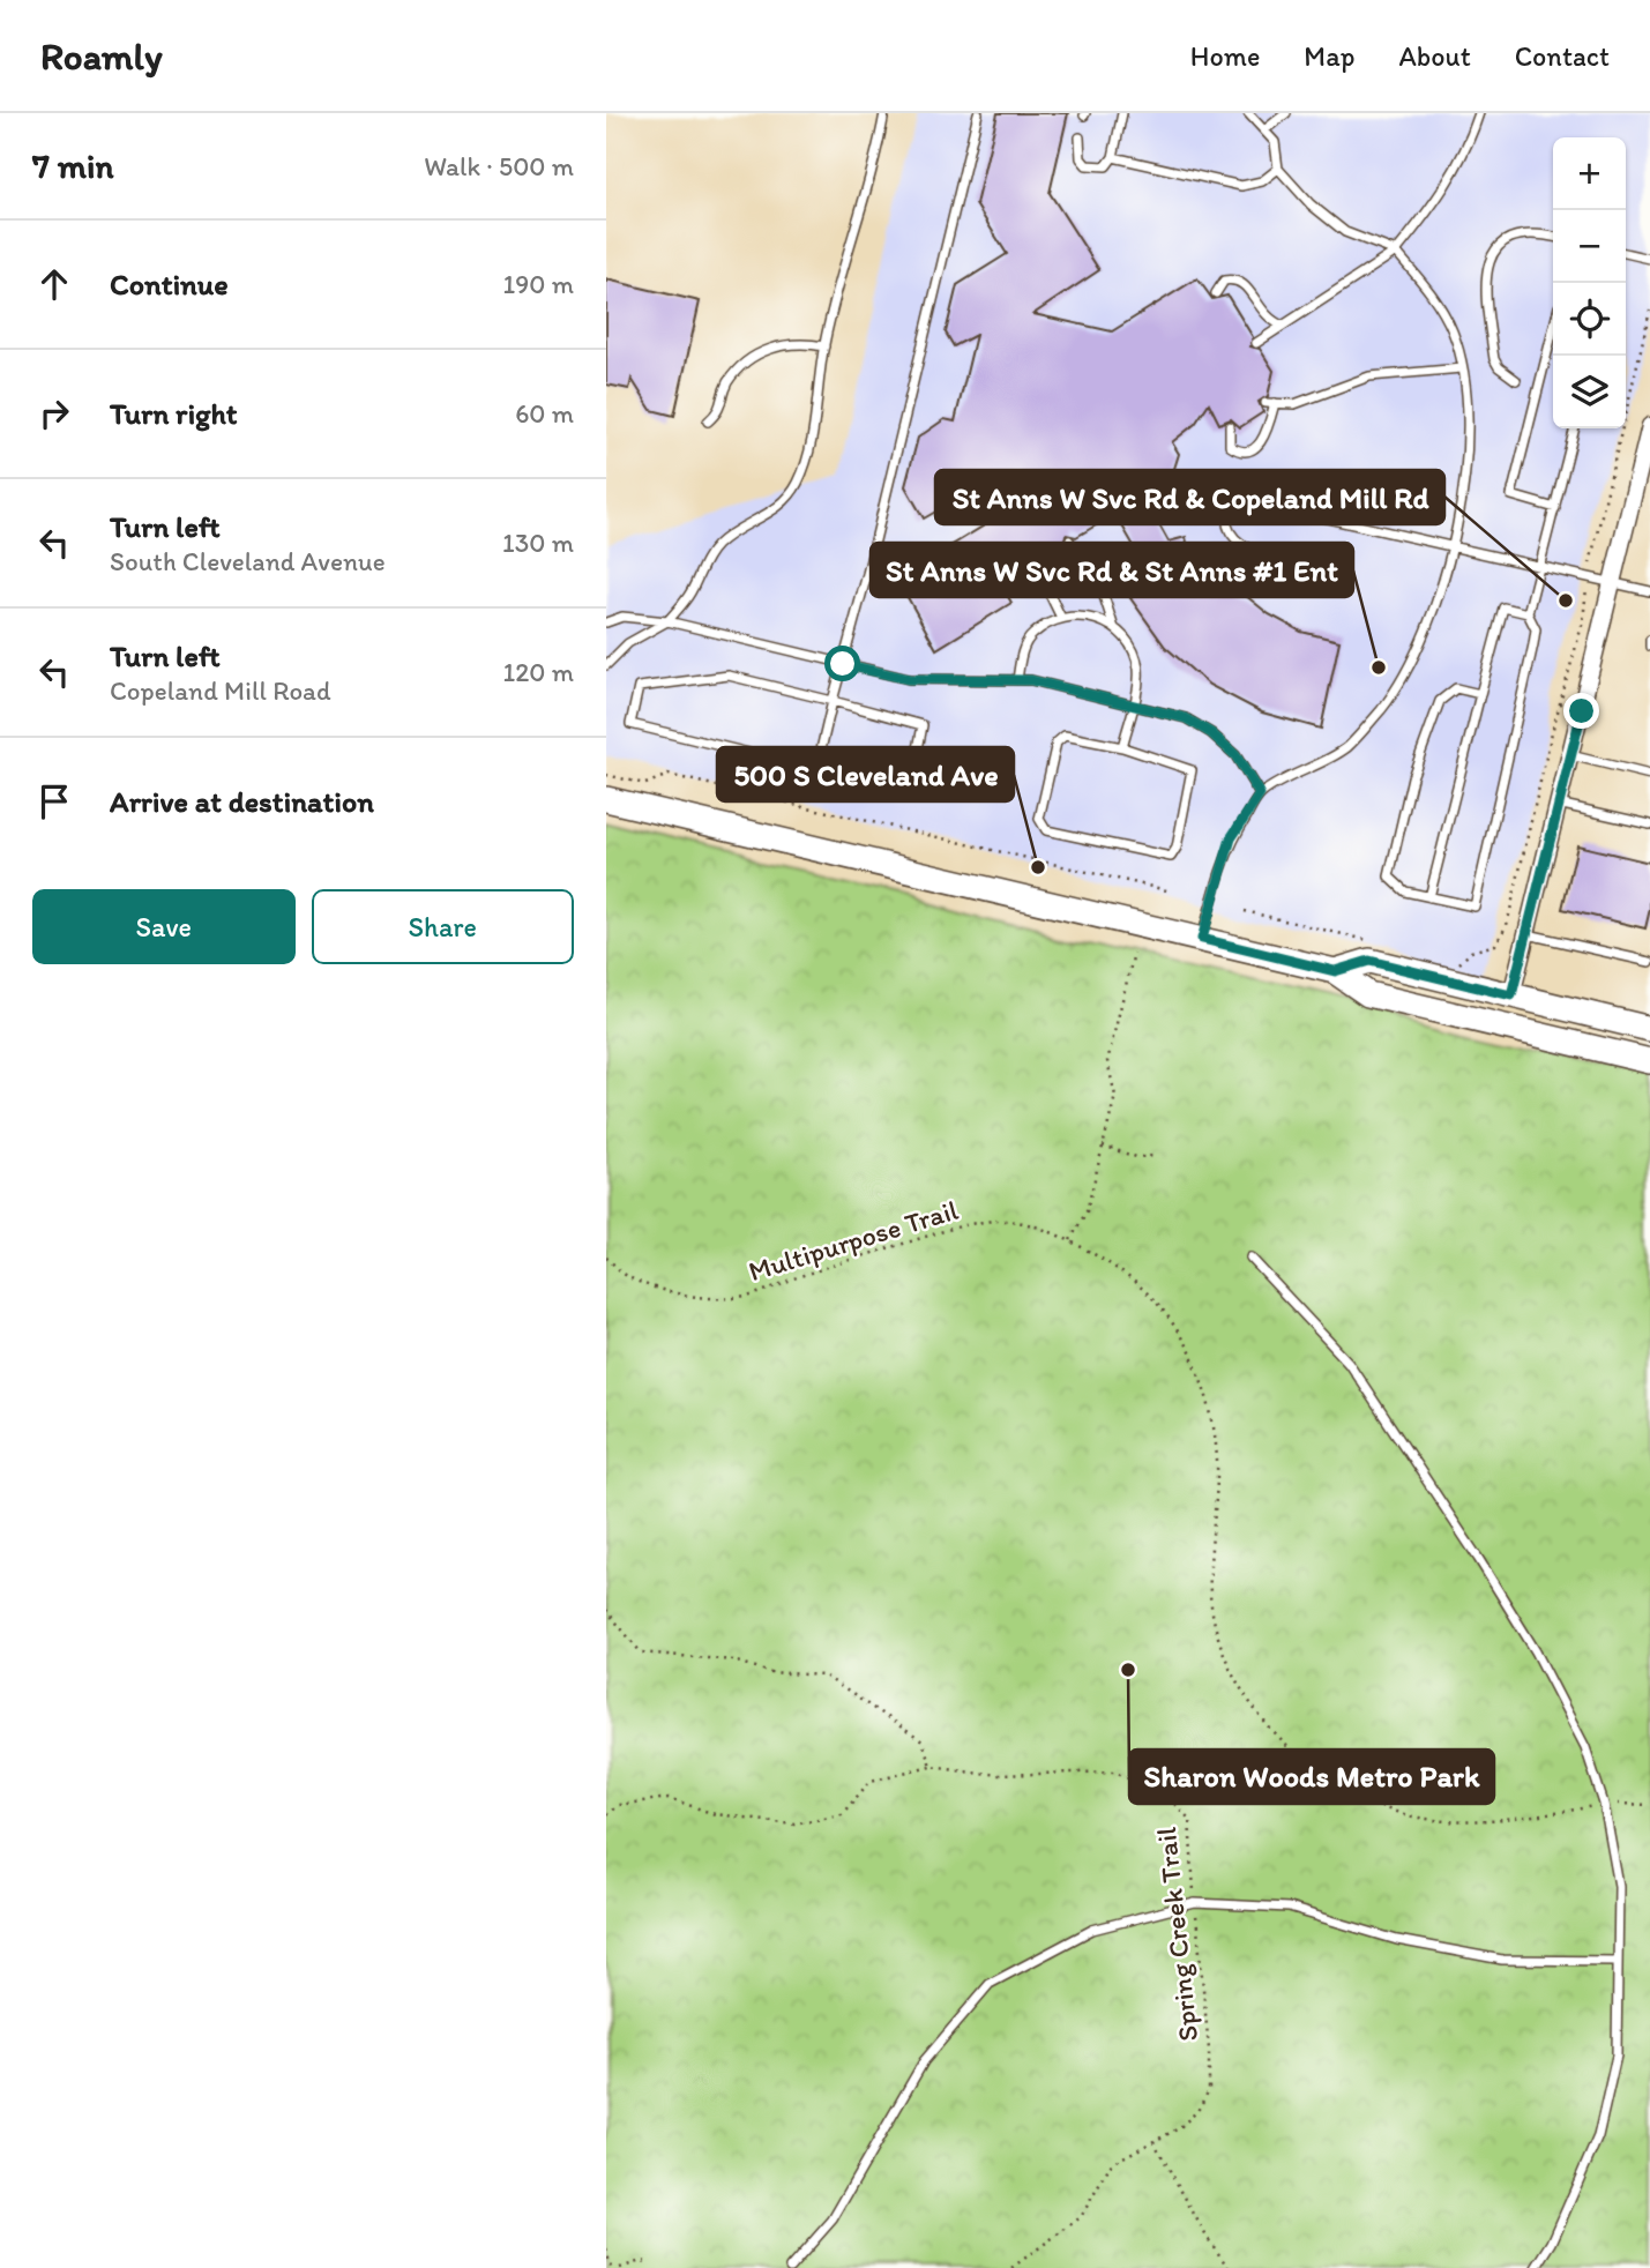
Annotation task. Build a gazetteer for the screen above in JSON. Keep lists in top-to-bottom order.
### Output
{
  "streets": {
    "path": ["Multipurpose Trail", "Spring Creek Trail"]
  },
  "places": [
    "St Anns W Svc Rd & Copeland Mill Rd",
    "St Anns W Svc Rd & St Anns #1 Ent",
    "500 S Cleveland Ave",
    "Sharon Woods Metro Park"
  ],
  "page": {
    "header": "Roamly",
    "nav": [
      "Home",
      "Map",
      "About",
      "Contact"
    ],
    "heading": ["7 min", "Walk · 500 m"],
    "map_buttons": ["+", "−"],
    "list": [
      ["Continue", "190 m"],
      ["Turn right", "60 m"],
      ["Turn left", "South Cleveland Avenue", "130 m"],
      ["Turn left", "Copeland Mill Road", "120 m"],
      "Arrive at destination"
    ],
    "buttons": ["Save", "Share"]
  }
}
